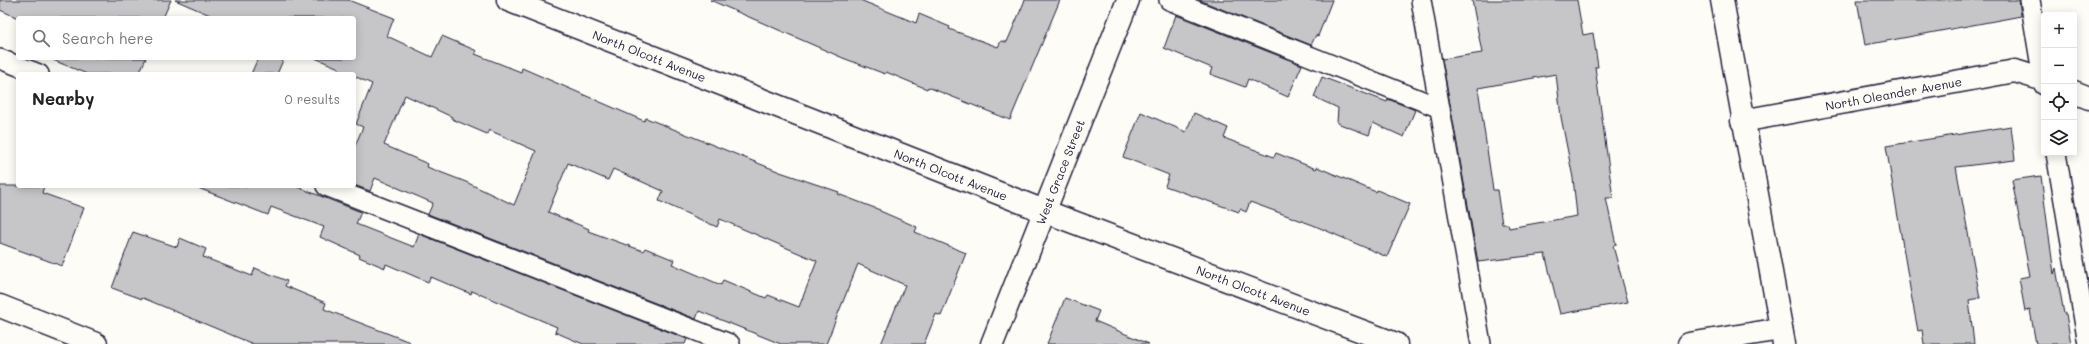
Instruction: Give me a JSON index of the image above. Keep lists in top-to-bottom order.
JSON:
{
  "streets": {
    "street": ["North Olcott Avenue", "North Oleander Avenue", "West Grace Street"]
  },
  "crossings": [
    ["North Olcott Avenue", "West Grace Street"]
  ],
  "page": {
    "map_buttons": ["+", "−"],
    "search": "Search here",
    "heading": ["Nearby", "0 results"]
  }
}
